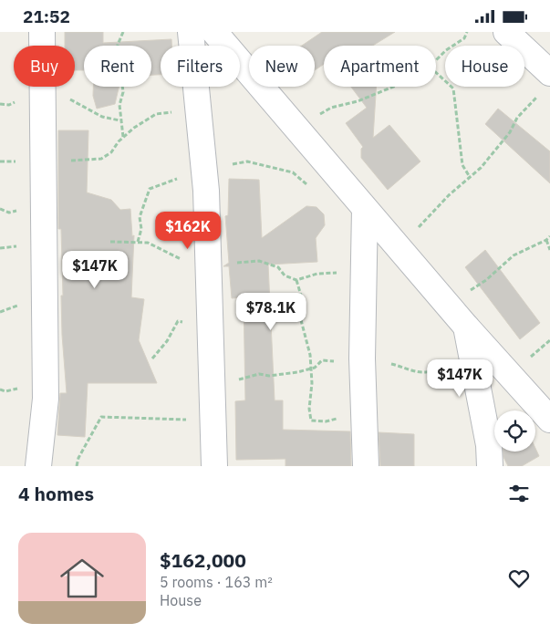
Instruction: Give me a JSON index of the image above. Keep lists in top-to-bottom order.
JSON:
{
  "page": {
    "status": "21:52",
    "chip": [
      "Buy",
      "Rent",
      "Filters",
      "New",
      "Apartment",
      "House"
    ],
    "price": [
      "$162K",
      "$147K",
      "$78.1K",
      "$147K"
    ],
    "heading": "4 homes",
    "list": [
      {
        "name": "$162,000",
        "note": "5 rooms · 163 m² · House"
      }
    ]
  }
}
